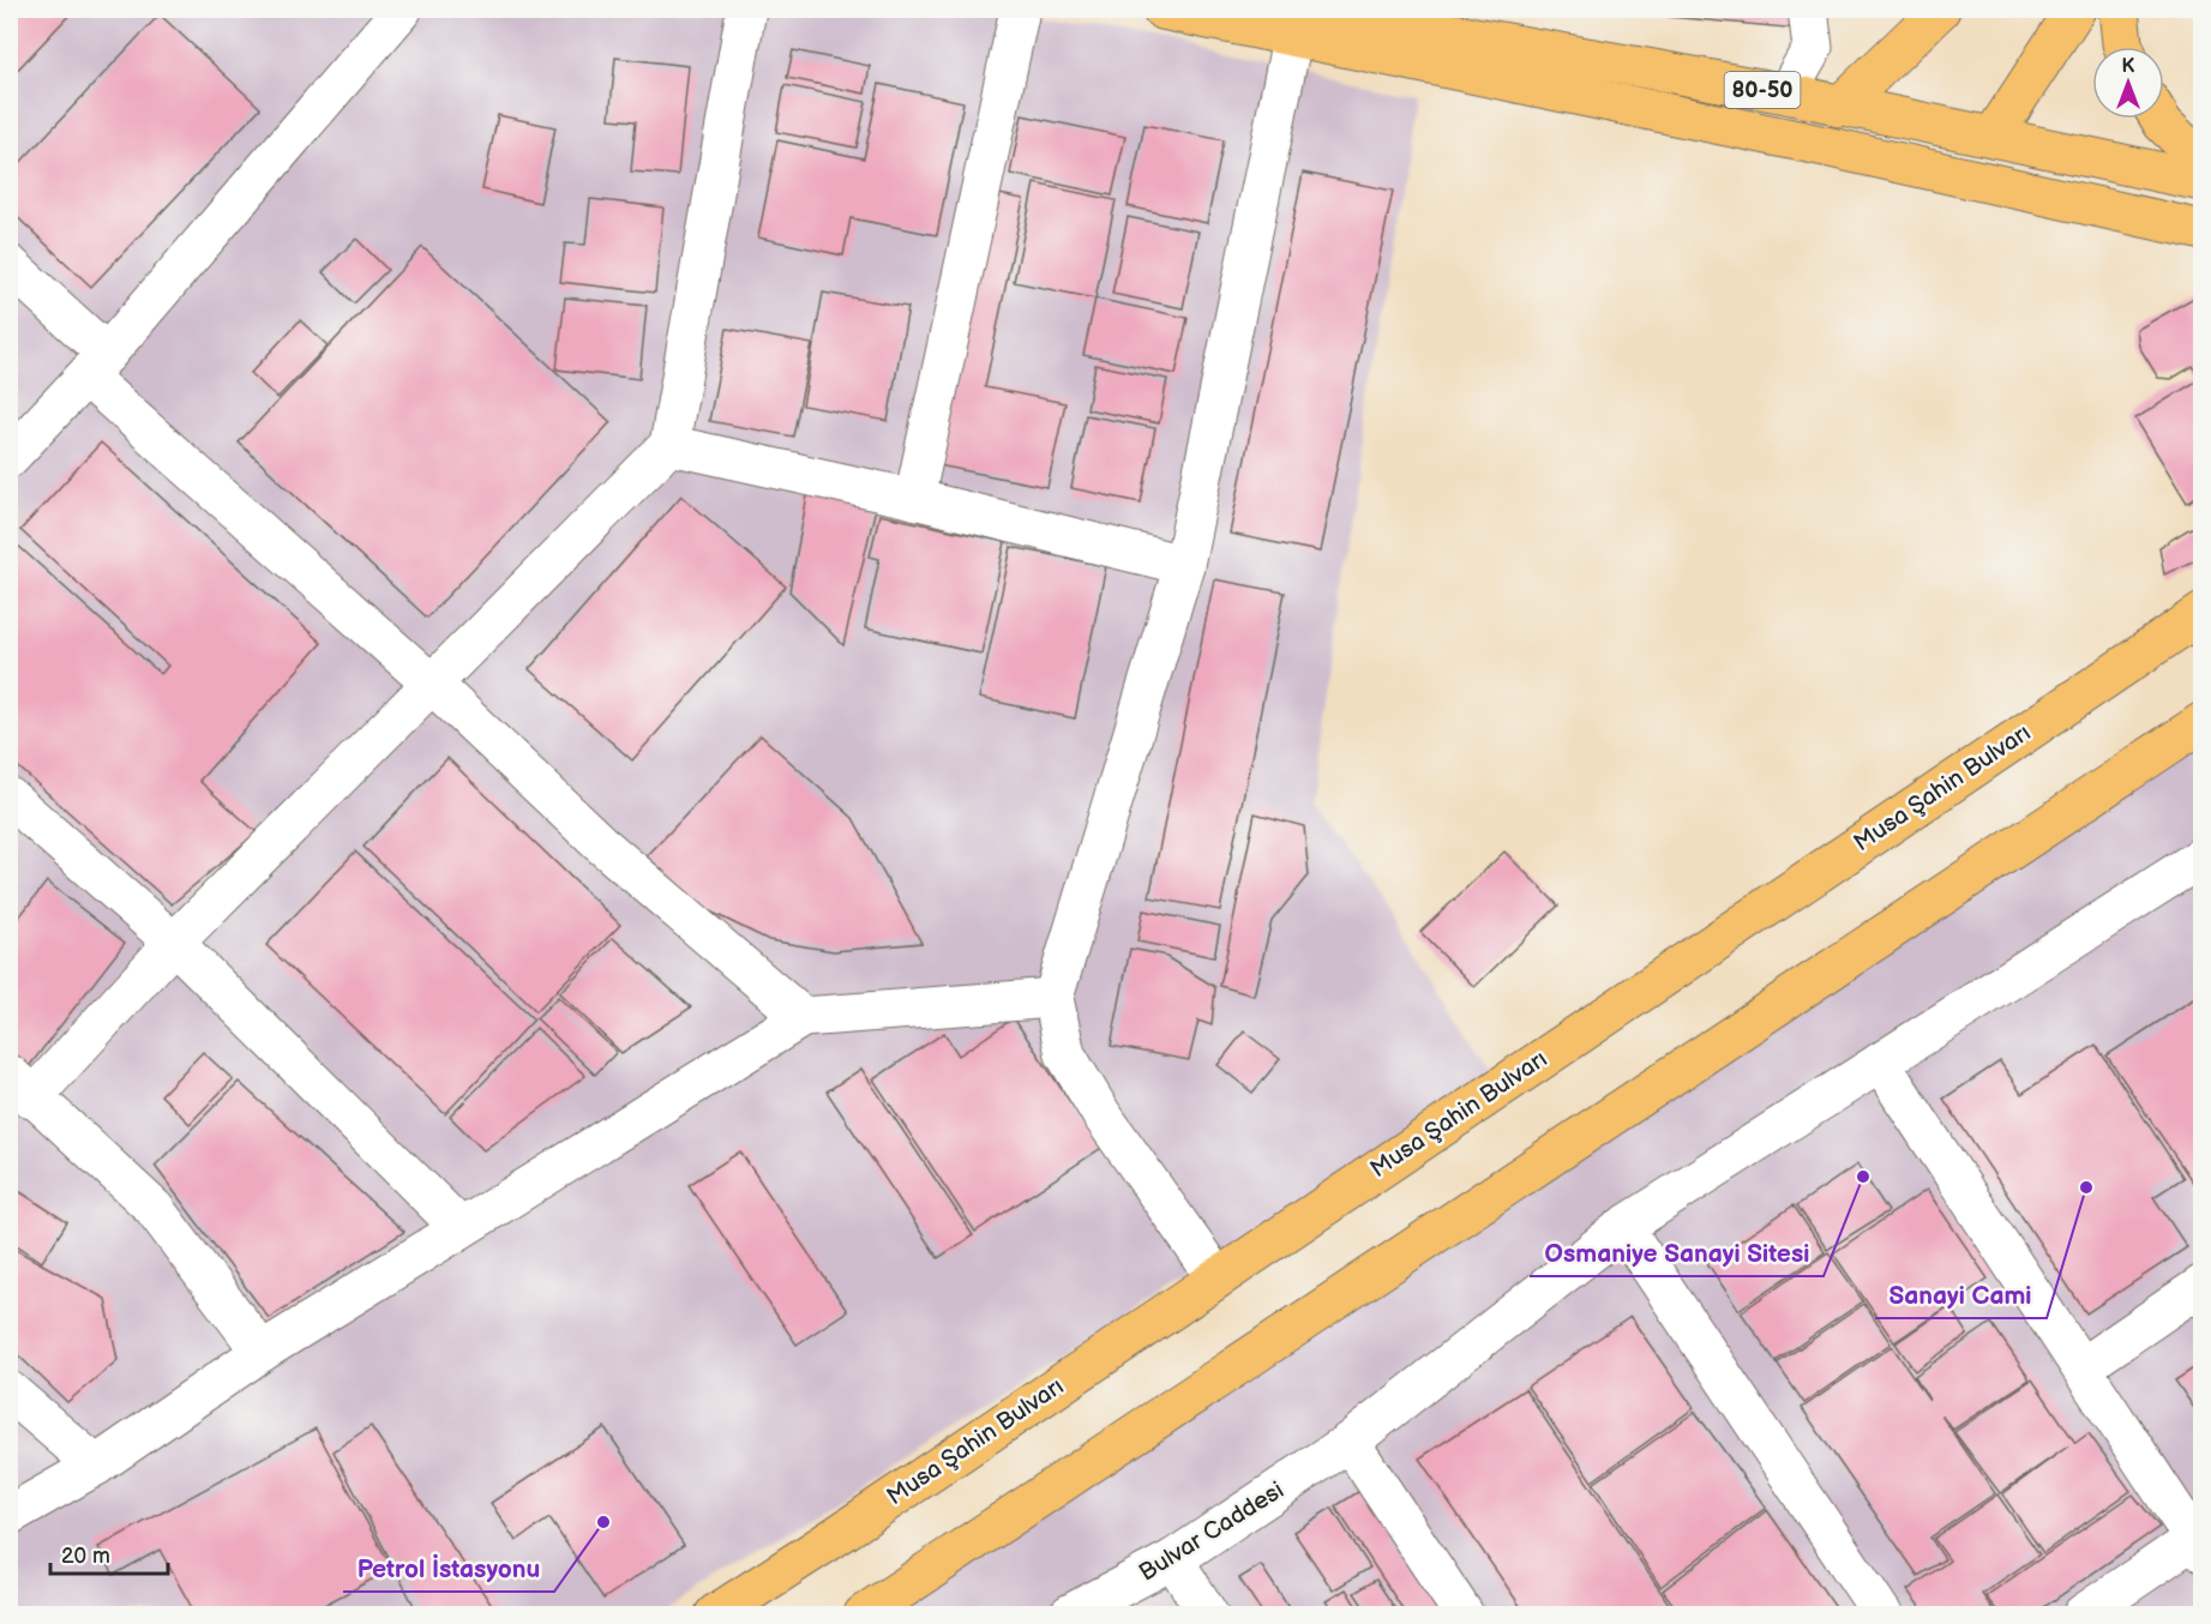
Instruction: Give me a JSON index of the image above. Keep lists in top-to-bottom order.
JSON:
{
  "streets": {
    "main road": ["80-50", "Musa Şahin Bulvarı"],
    "street": ["Bulvar Caddesi"]
  },
  "places": ["Osmaniye Sanayi Sitesi", "Sanayi Cami", "Petrol İstasyonu"],
  "scale_bar": "20 m",
  "north": "top"
}
